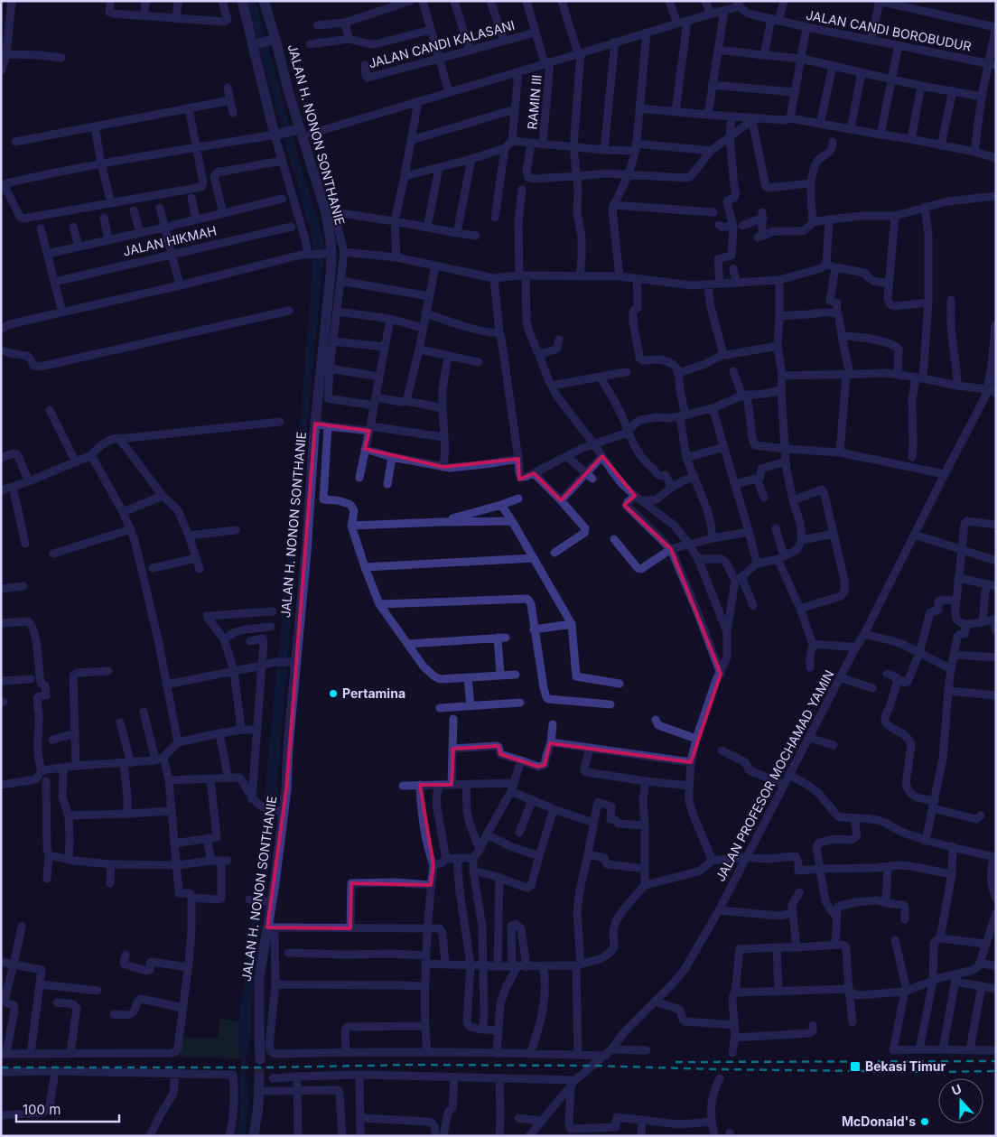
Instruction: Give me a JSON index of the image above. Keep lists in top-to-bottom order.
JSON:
{
  "streets": {
    "street": [
      "JALAN CANDI BOROBUDUR",
      "JALAN CANDI KALASANI",
      "RAMIN III",
      "JALAN H. NONON SONTHANIE",
      "JALAN HIKMAH",
      "JALAN PROFESOR MOCHAMAD YAMIN"
    ]
  },
  "places": {
    "other": ["Pertamina", "McDonald's"],
    "transit": ["Bekasi Timur"]
  },
  "scale_bar": "100 m",
  "north": "top"
}
